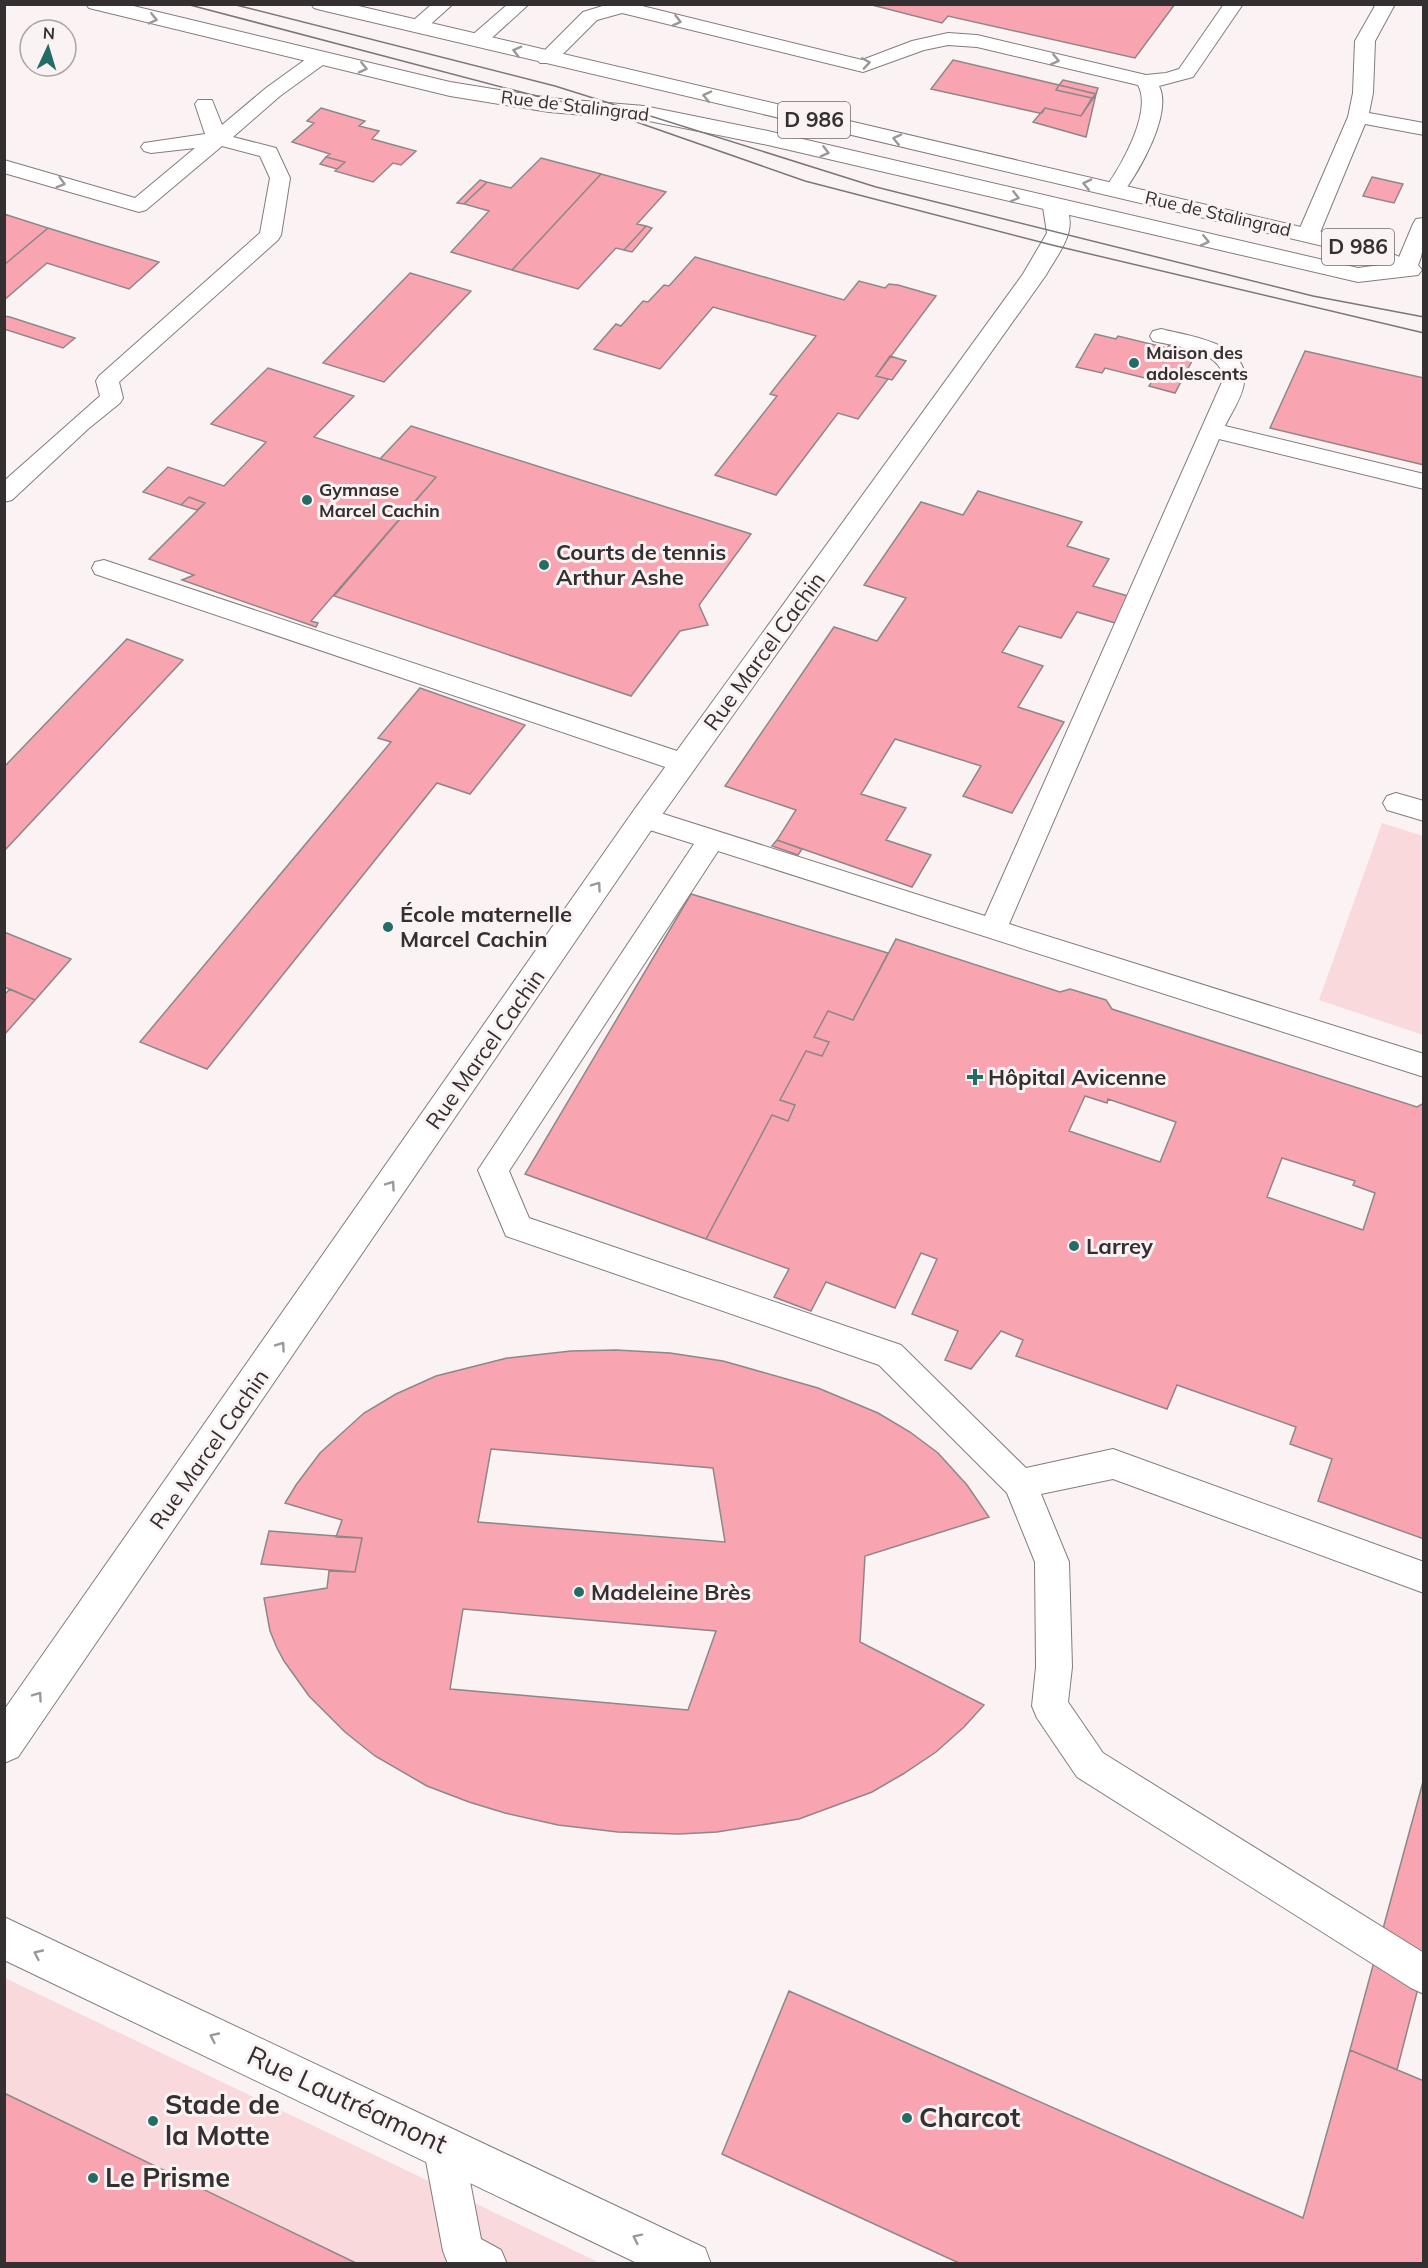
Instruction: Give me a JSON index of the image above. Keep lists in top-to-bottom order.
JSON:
{
  "streets": {
    "main road": [
      "Rue de Stalingrad",
      "D 986",
      "Rue Marcel Cachin",
      "Rue Lautréamont"
    ]
  },
  "crossings": [
    ["Rue de Stalingrad", "Rue Marcel Cachin"]
  ],
  "one_way": ["Rue Marcel Cachin", "Rue Lautréamont"],
  "places": {
    "other": [
      "Maison des adolescents",
      "Gymnase Marcel Cachin",
      "Courts de tennis Arthur Ashe",
      "École maternelle Marcel Cachin",
      "Larrey",
      "Madeleine Brès",
      "Charcot",
      "Stade de la Motte",
      "Le Prisme"
    ],
    "health": ["Hôpital Avicenne"]
  },
  "north": "top"
}
